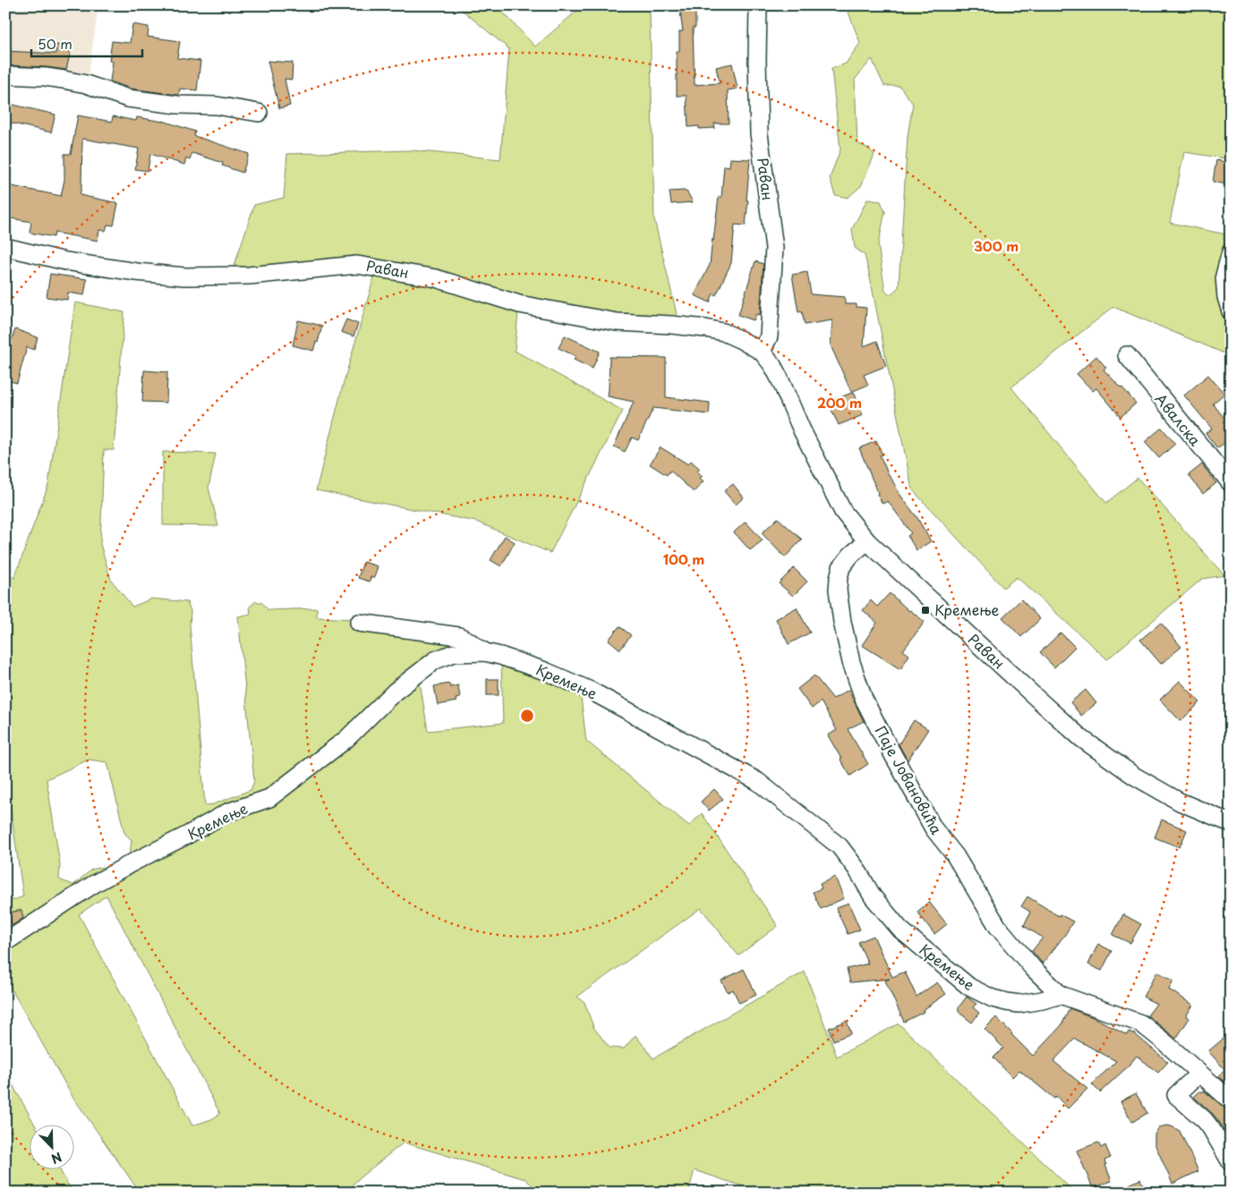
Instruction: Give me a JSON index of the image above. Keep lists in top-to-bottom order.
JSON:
{
  "streets": {
    "street": [
      "Раван",
      "Авалска",
      "Кремење",
      "Паје Јовановића"
    ]
  },
  "crossings": [
    ["Раван", "Паје Јовановића"],
    ["Кремење", "Паје Јовановића"]
  ],
  "places": {
    "transit": ["Кремење"]
  },
  "scale_bar": "50 m",
  "north": "bottom right",
  "rings": ["300 m", "200 m", "100 m"]
}
